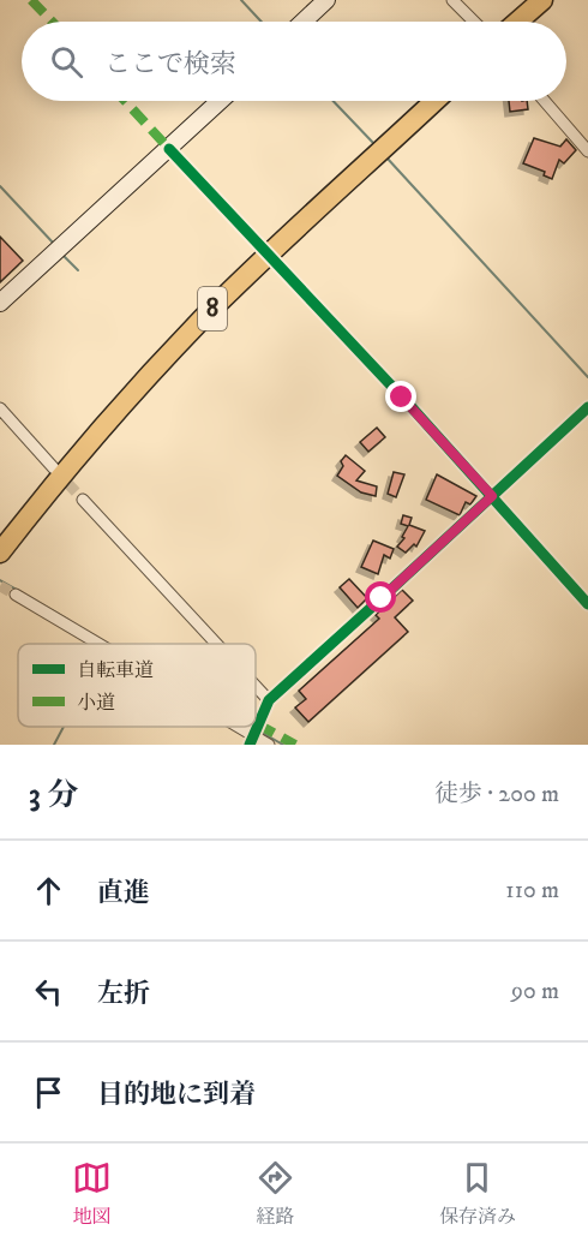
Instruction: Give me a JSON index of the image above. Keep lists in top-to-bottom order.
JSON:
{
  "streets": {
    "highway": ["8"]
  },
  "legend": ["自転車道", "小道"],
  "page": {
    "search": "ここで検索",
    "heading": ["3 分", "徒歩 · 200 m"],
    "list": [
      ["直進", "110 m"],
      ["左折", "90 m"],
      "目的地に到着"
    ],
    "nav": ["地図", "経路", "保存済み"]
  }
}
